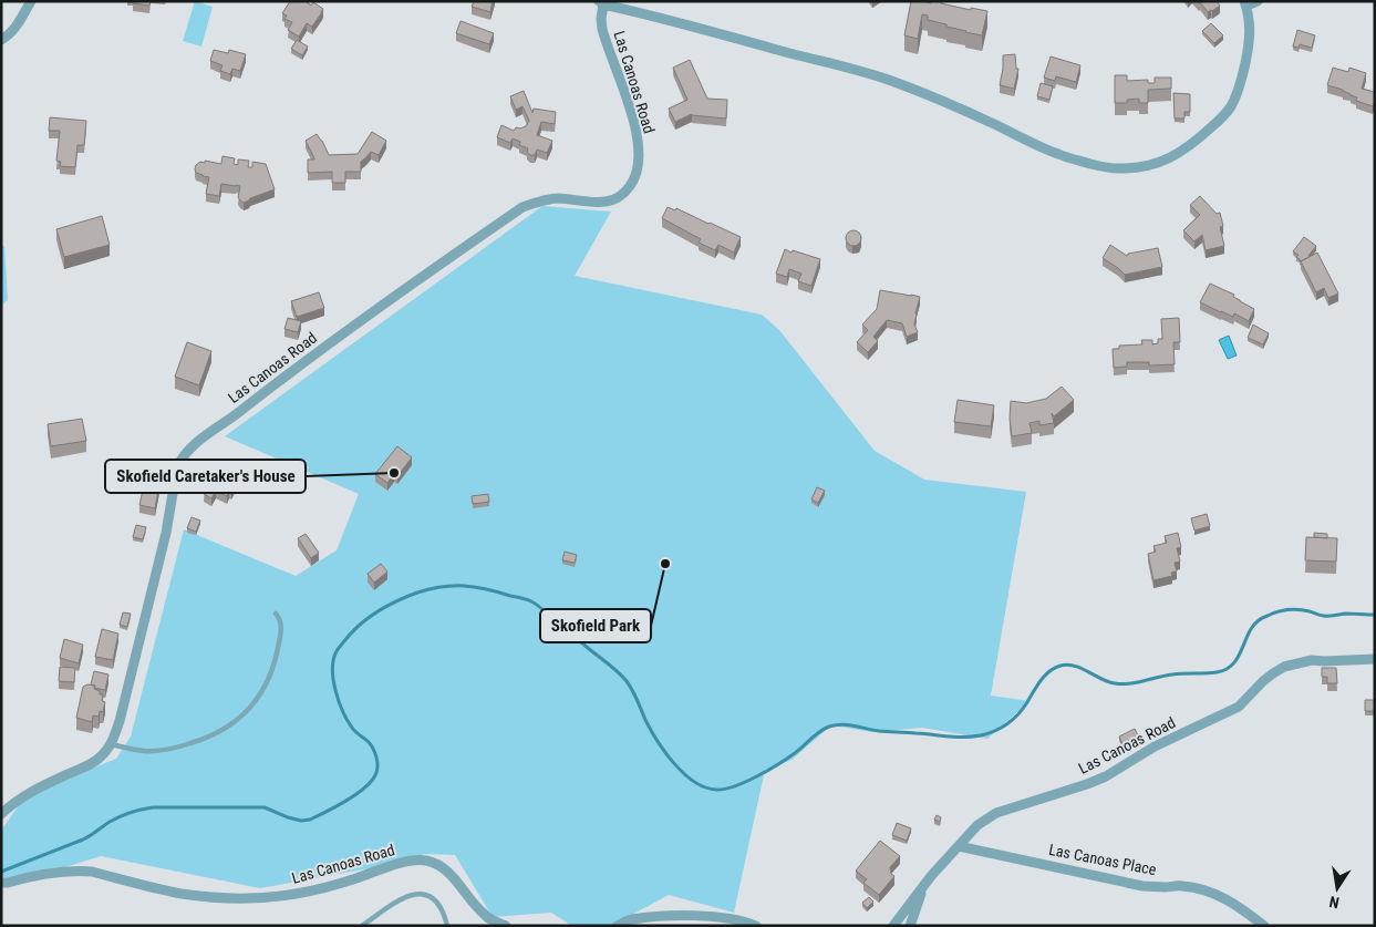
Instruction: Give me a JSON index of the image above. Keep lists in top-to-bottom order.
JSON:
{
  "streets": {
    "street": ["Las Canoas Road", "Las Canoas Place"]
  },
  "crossings": [
    ["Las Canoas Road", "Las Canoas Place"]
  ],
  "places": ["Skofield Caretaker's House", "Skofield Park"],
  "north": "bottom"
}
